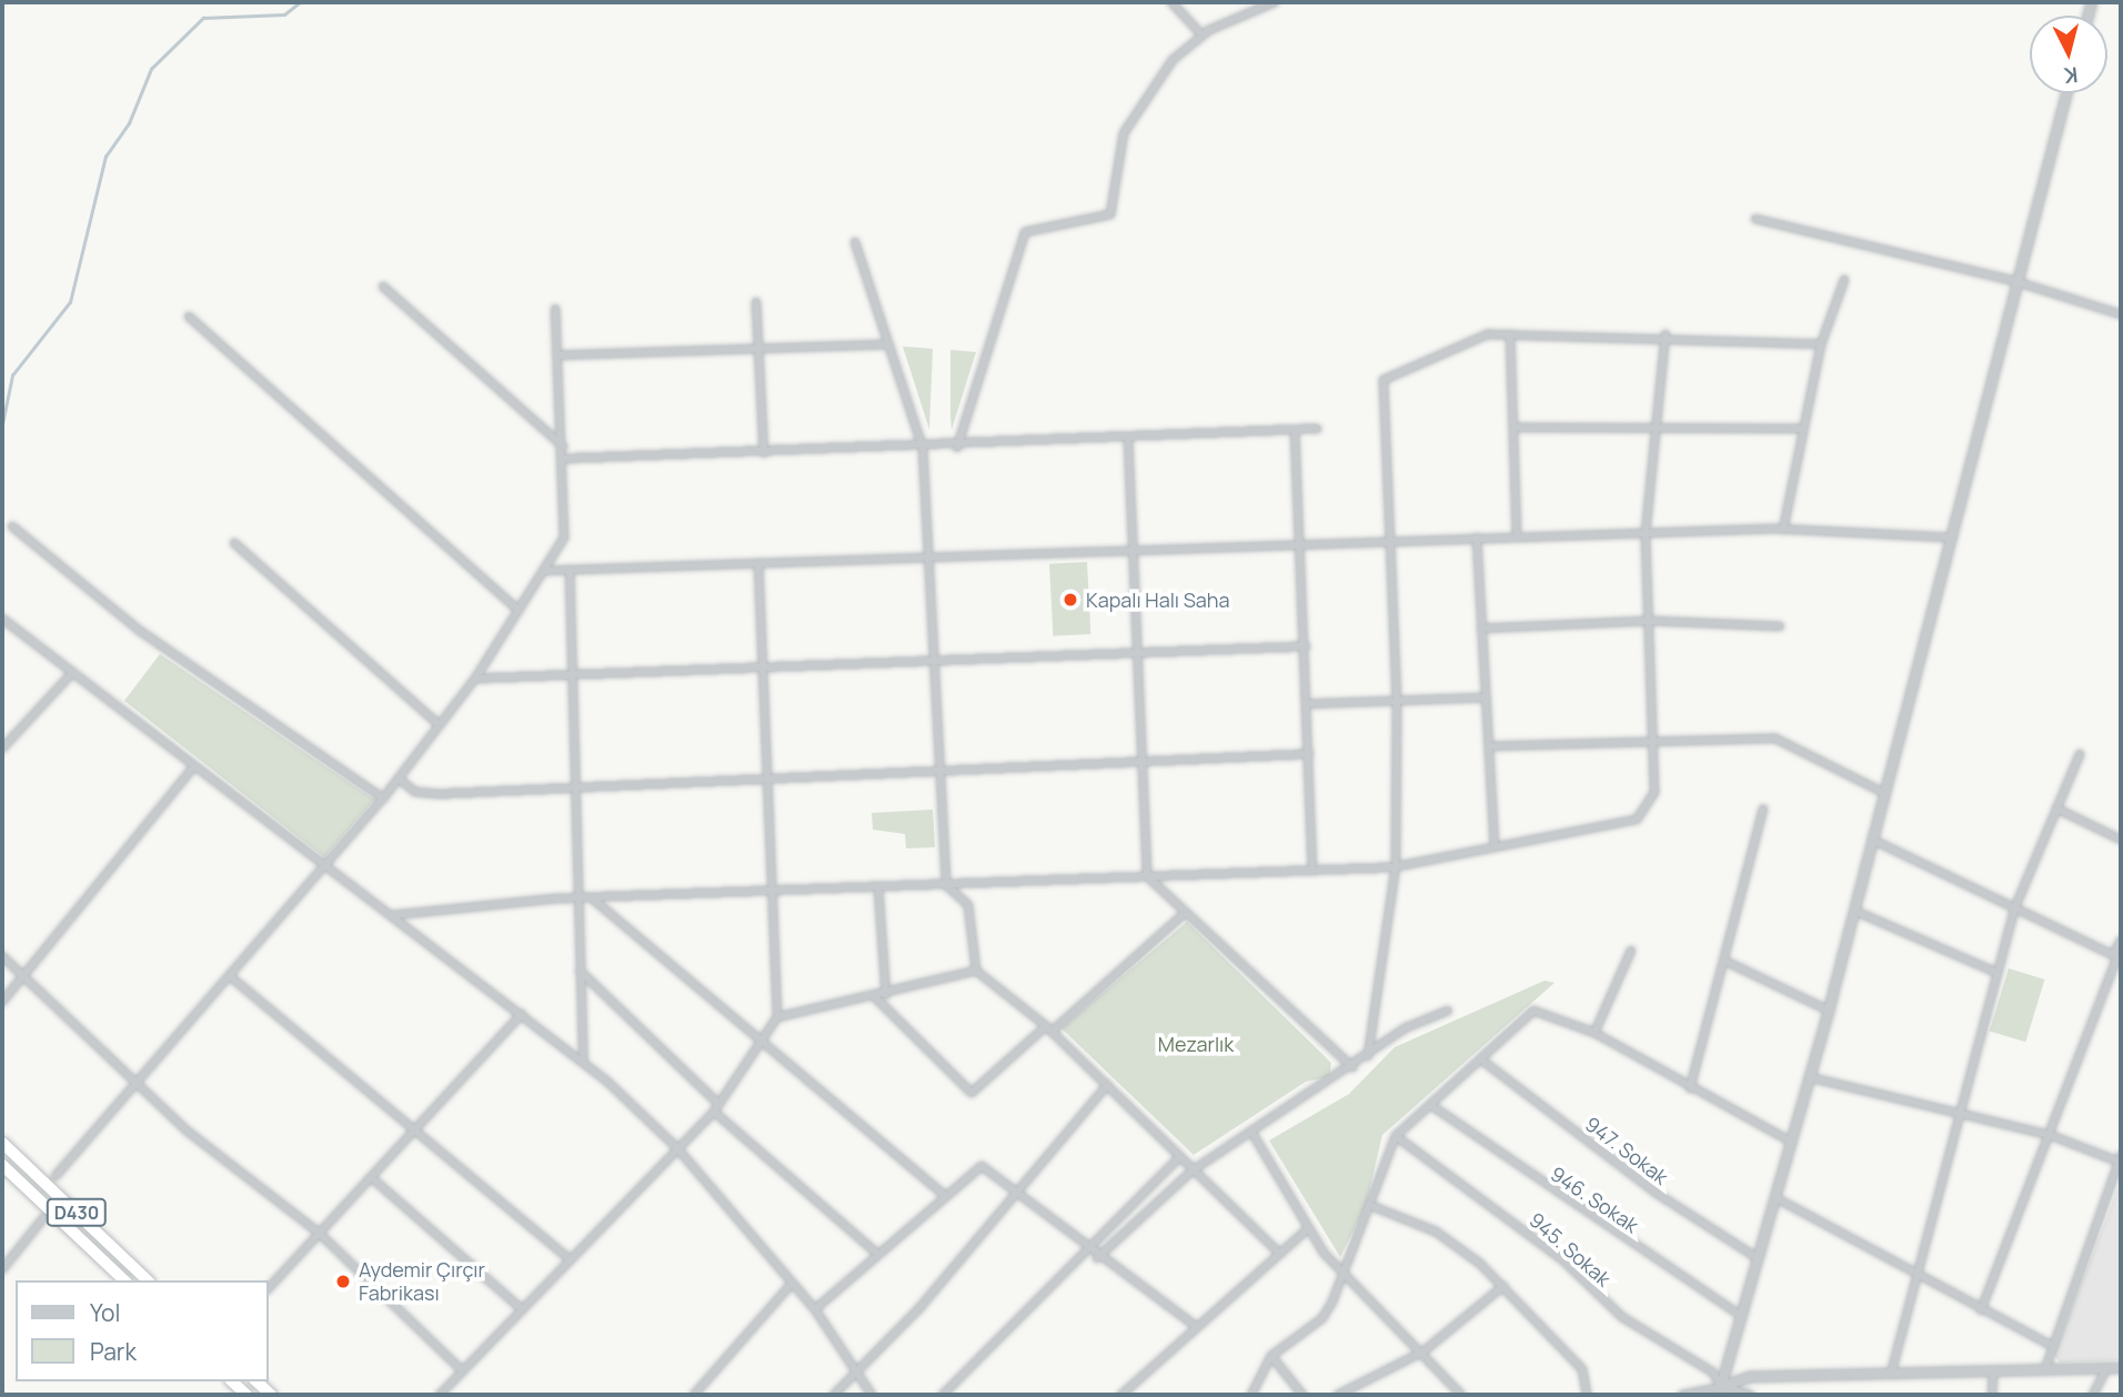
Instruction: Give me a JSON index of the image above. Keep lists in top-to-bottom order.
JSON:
{
  "streets": {
    "highway": ["D430"],
    "street": ["947. Sokak", "946. Sokak", "945. Sokak"]
  },
  "parks": ["Mezarlık"],
  "places": ["Kapalı Halı Saha", "Aydemir Çırçır Fabrikası"],
  "legend": ["Yol", "Park"],
  "north": "bottom"
}
